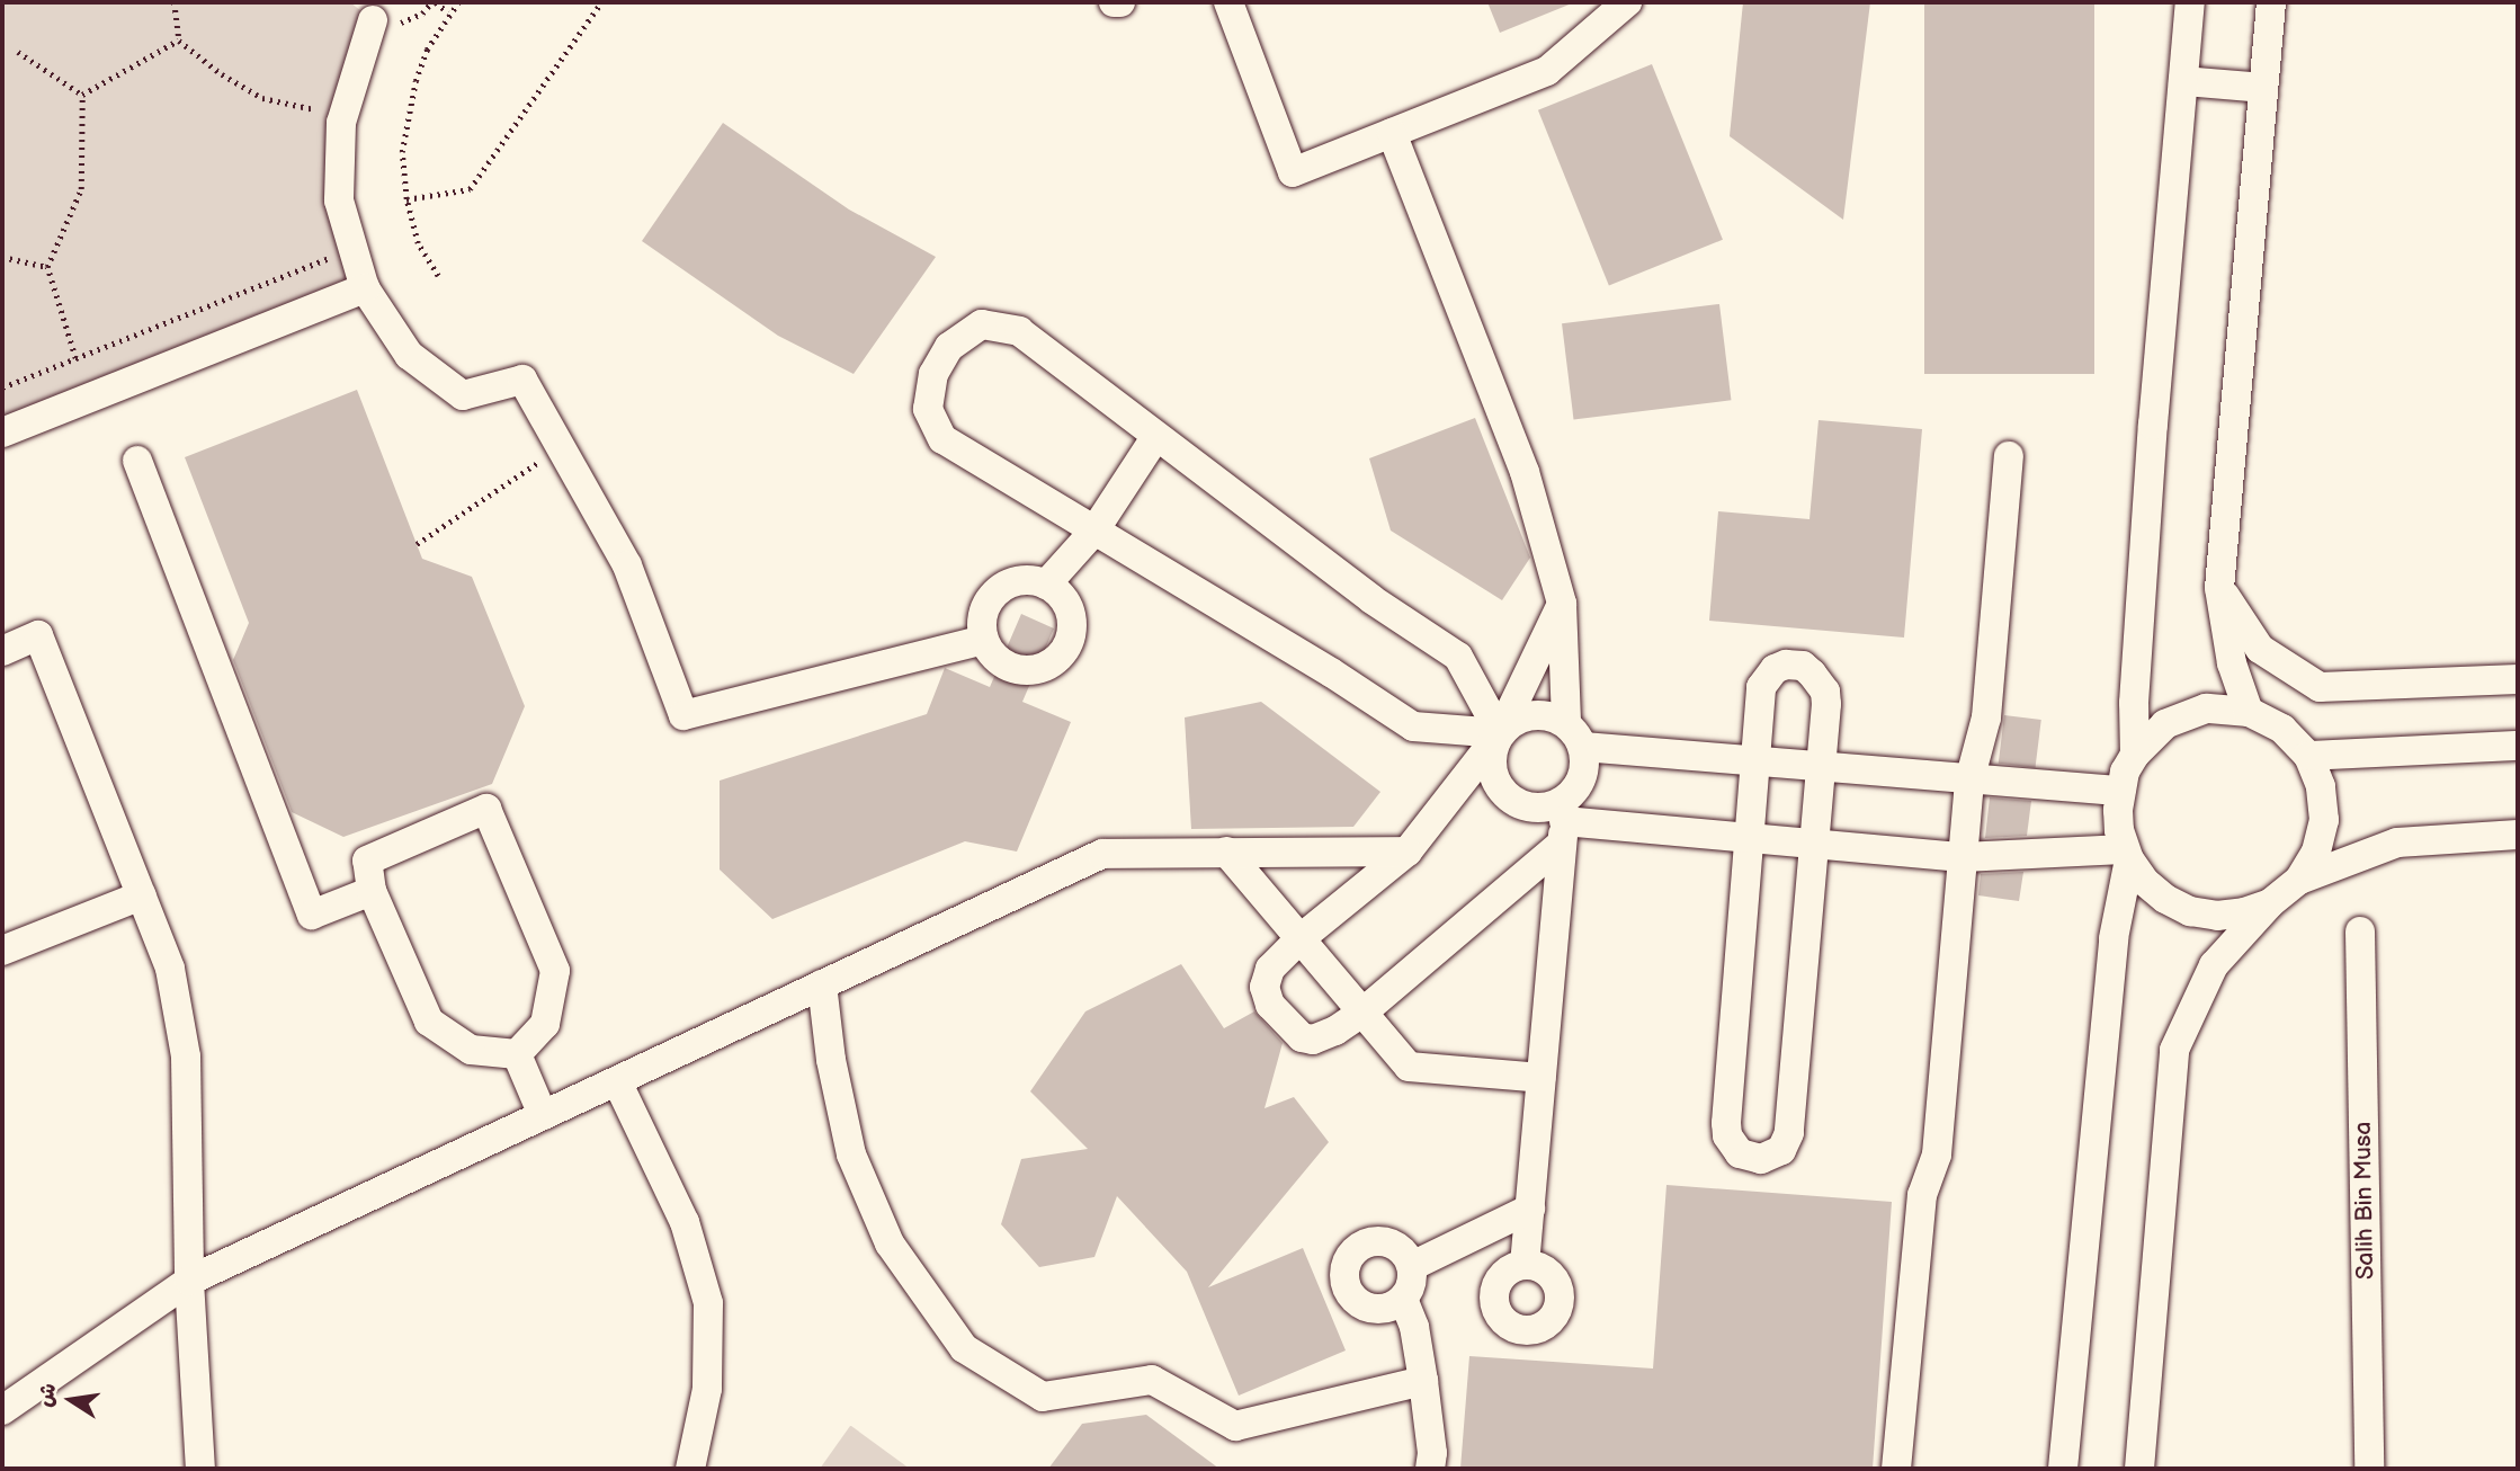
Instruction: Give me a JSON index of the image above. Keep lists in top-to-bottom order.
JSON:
{
  "streets": {
    "street": ["Salih Bin Musa"]
  },
  "north": "left"
}
